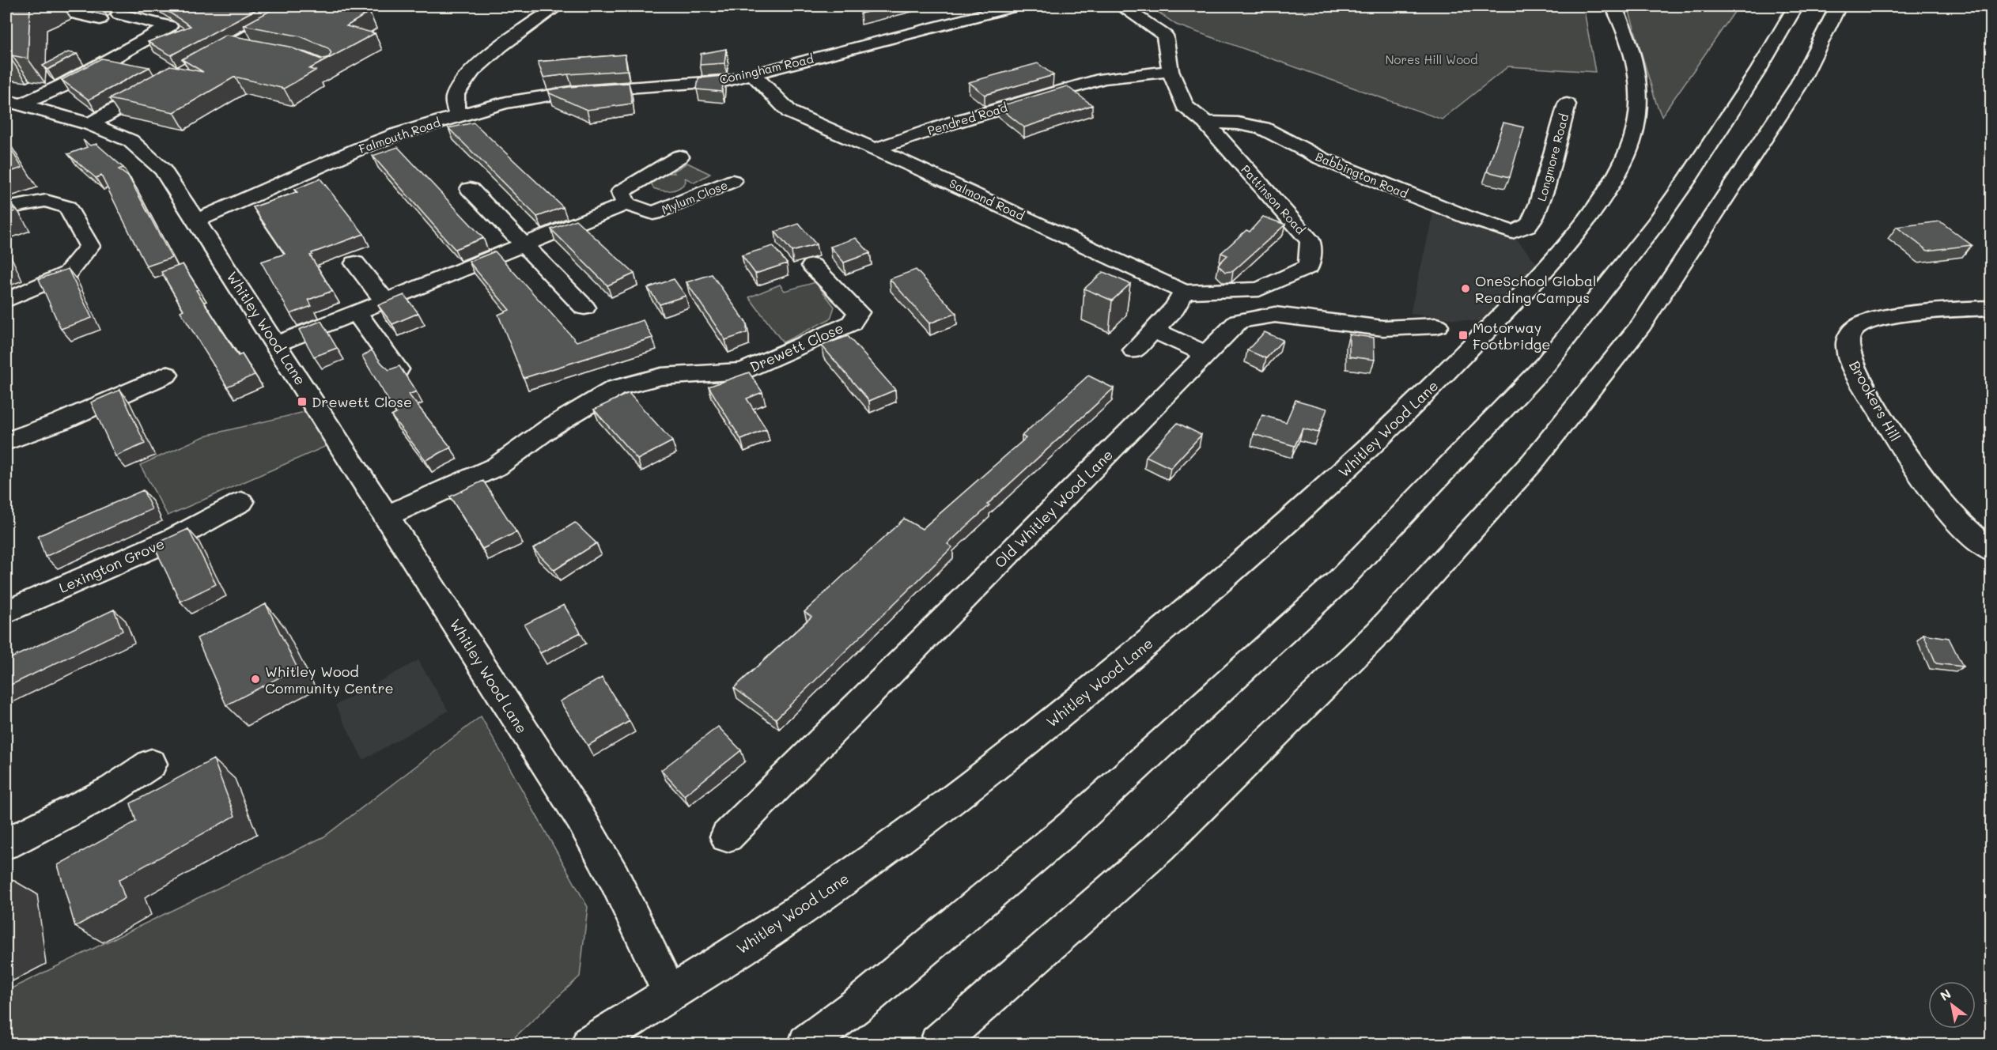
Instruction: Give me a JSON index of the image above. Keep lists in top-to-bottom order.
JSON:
{
  "streets": {
    "main road": [
      "Coningham Road",
      "Pendred Road",
      "Falmouth Road",
      "Longmore Road",
      "Babbington Road",
      "Mylum Close",
      "Salmond Road",
      "Pattinson Road",
      "Whitley Wood Lane",
      "Drewett Close",
      "Brookers Hill",
      "Old Whitley Wood Lane",
      "Lexington Grove"
    ]
  },
  "crossings": [
    ["Coningham Road", "Falmouth Road"],
    ["Coningham Road", "Salmond Road"],
    ["Pendred Road", "Salmond Road"],
    ["Pendred Road", "Pattinson Road"],
    ["Falmouth Road", "Whitley Wood Lane"],
    ["Longmore Road", "Babbington Road"],
    ["Babbington Road", "Pattinson Road"],
    ["Salmond Road", "Pattinson Road"],
    ["Whitley Wood Lane", "Drewett Close"]
  ],
  "parks": ["Nores Hill Wood"],
  "places": {
    "other": ["OneSchool Global Reading Campus", "Whitley Wood Community Centre"],
    "transit": ["Motorway Footbridge", "Drewett Close"]
  },
  "north": "top left"
}
